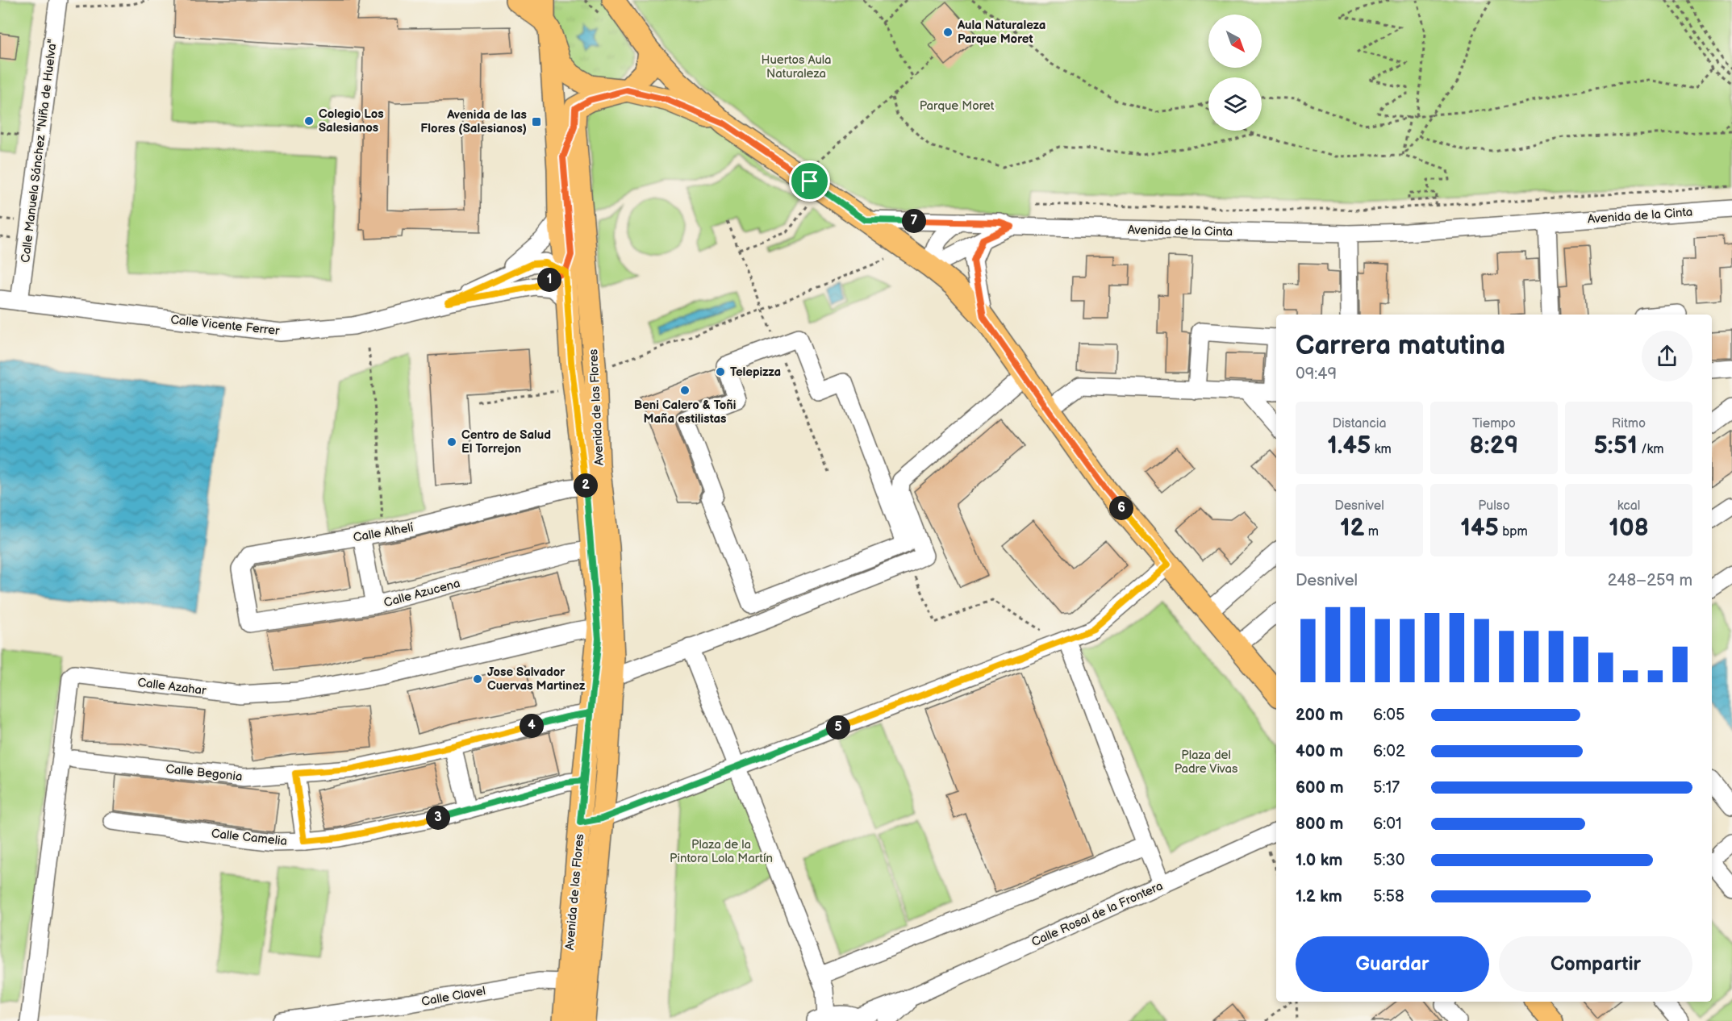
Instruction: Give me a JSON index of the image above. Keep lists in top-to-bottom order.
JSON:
{
  "streets": {
    "main road": ["Avenida de las Flores"],
    "street": [
      "Calle Manuela Sánchez \"Niña de Huelva\"",
      "Avenida de la Cinta",
      "Calle Vicente Ferrer",
      "Calle Alhelí",
      "Calle Azucena",
      "Calle Azahar",
      "Calle Begonia",
      "Calle Camelia",
      "Calle Rosal de la Frontera",
      "Calle Clavel"
    ]
  },
  "crossings": [
    ["Calle Manuela Sánchez \"Niña de Huelva\"", "Calle Vicente Ferrer"],
    ["Calle Vicente Ferrer", "Avenida de las Flores"],
    ["Avenida de las Flores", "Calle Alhelí"],
    ["Avenida de las Flores", "Calle Azucena"],
    ["Avenida de las Flores", "Calle Azahar"],
    ["Avenida de las Flores", "Calle Begonia"],
    ["Avenida de las Flores", "Calle Camelia"],
    ["Avenida de las Flores", "Calle Clavel"],
    ["Calle Alhelí", "Calle Azucena"]
  ],
  "parks": [
    "Huertos Aula Naturaleza",
    "Parque Moret",
    "Plaza del Padre Vivas",
    "Plaza de la Pintora Lola Martín"
  ],
  "places": {
    "other": [
      "Aula Naturaleza Parque Moret",
      "Colegio Los Salesianos",
      "Telepizza",
      "Beni Calero & Toñi Maña estilistas",
      "Centro de Salud El Torrejon",
      "Jose Salvador Cuervas Martinez"
    ],
    "transit": ["Avenida de las Flores (Salesianos)"]
  },
  "north": "bottom right",
  "page": {
    "pins": [
      "7",
      "1",
      "2",
      "6",
      "4",
      "5",
      "3"
    ],
    "heading": ["Carrera matutina", "09:49"],
    "stats": [
      ["Distancia", "1.45 km"],
      ["Tiempo", "8:29"],
      ["Ritmo", "5:51 /km"],
      ["Desnivel", "12 m"],
      ["Pulso", "145 bpm"],
      ["kcal", "108"]
    ],
    "chart": ["Desnivel", "248–259 m"],
    "list": [
      {
        "name": "200 m",
        "note": "6:05"
      },
      {
        "name": "400 m",
        "note": "6:02"
      },
      {
        "name": "600 m",
        "note": "5:17"
      },
      {
        "name": "800 m",
        "note": "6:01"
      },
      {
        "name": "1.0 km",
        "note": "5:30"
      },
      {
        "name": "1.2 km",
        "note": "5:58"
      }
    ],
    "buttons": ["Guardar", "Compartir"]
  }
}
